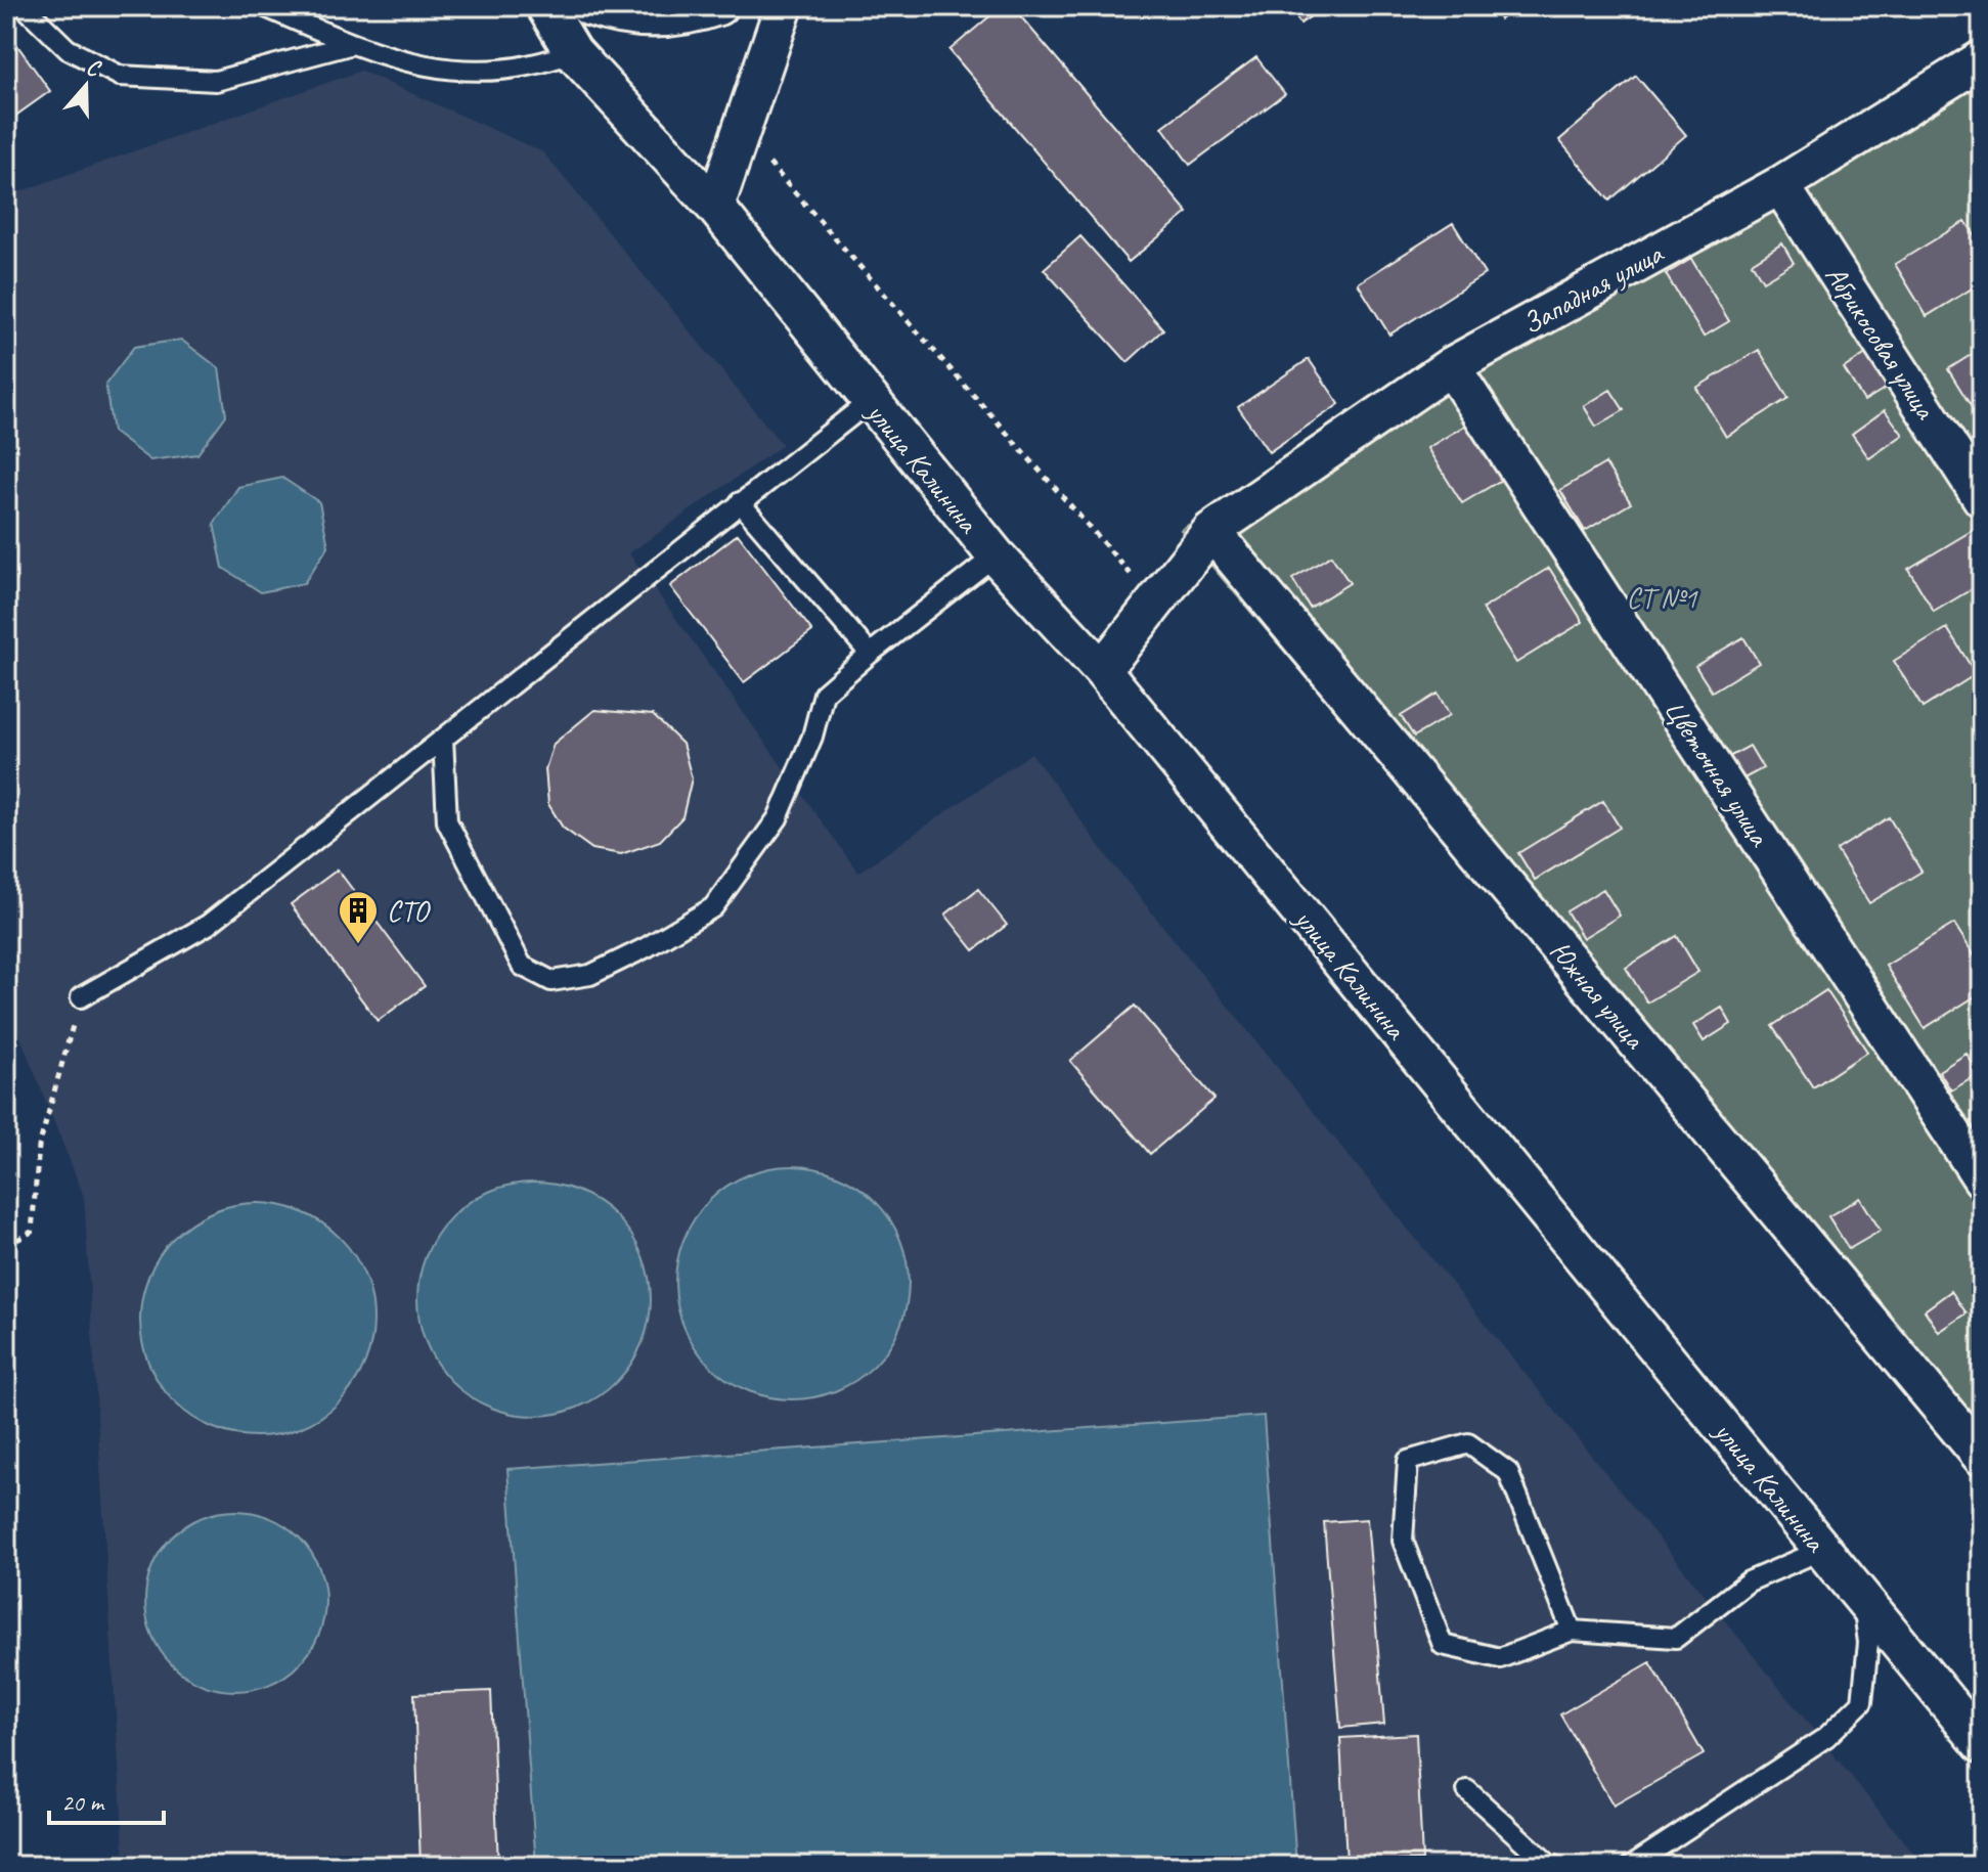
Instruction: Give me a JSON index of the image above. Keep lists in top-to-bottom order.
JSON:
{
  "streets": {
    "street": [
      "Западная улица",
      "Абрикосовая улица",
      "улица Калинина",
      "Цветочная улица",
      "Южная улица"
    ]
  },
  "crossings": [
    ["Западная улица", "Абрикосовая улица"],
    ["Западная улица", "улица Калинина"],
    ["Западная улица", "Цветочная улица"],
    ["Западная улица", "Южная улица"]
  ],
  "parks": ["СТ №1"],
  "places": {
    "building": ["СТО"]
  },
  "scale_bar": "20 m",
  "north": "top"
}
